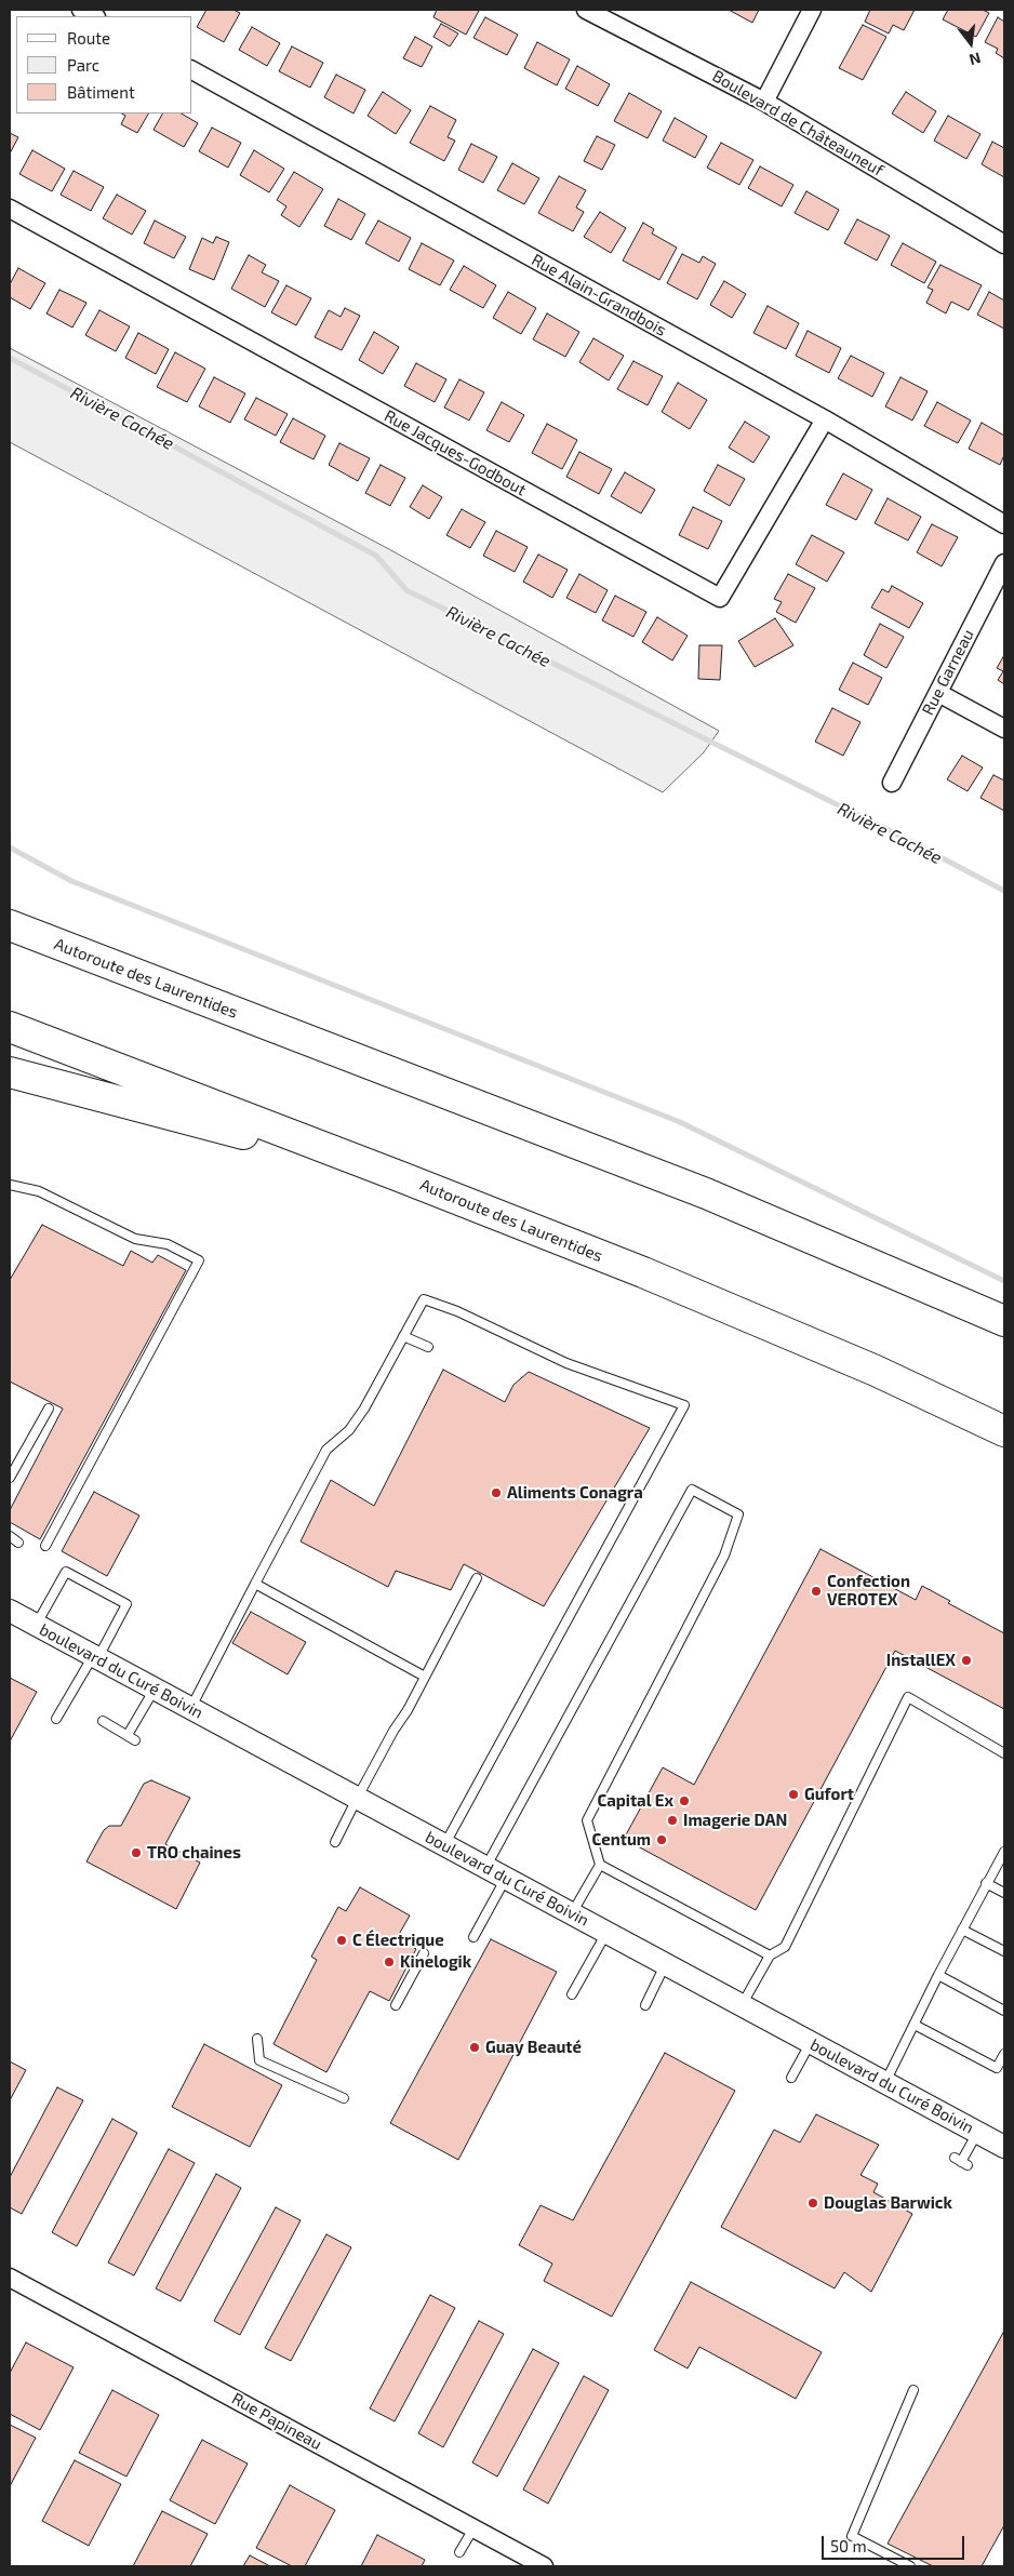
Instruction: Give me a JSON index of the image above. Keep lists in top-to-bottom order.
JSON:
{
  "streets": {
    "highway": ["Autoroute des Laurentides"],
    "street": [
      "Boulevard de Châteauneuf",
      "Rue Alain-Grandbois",
      "Rue Jacques-Godbout",
      "Rue Garneau",
      "boulevard du Curé Boivin",
      "Rue Papineau"
    ]
  },
  "crossings": [
    ["Rue Alain-Grandbois", "Rue Jacques-Godbout"]
  ],
  "water": ["Rivière Cachée"],
  "places": [
    "Aliments Conagra",
    "Confection VEROTEX",
    "InstallEX",
    "Gufort",
    "Capital Ex",
    "Imagerie DAN",
    "Centum",
    "TRO chaines",
    "C Électrique",
    "Kinelogik",
    "Guay Beauté",
    "Douglas Barwick"
  ],
  "legend": ["Route", "Parc", "Bâtiment"],
  "scale_bar": "50 m",
  "north": "bottom"
}
